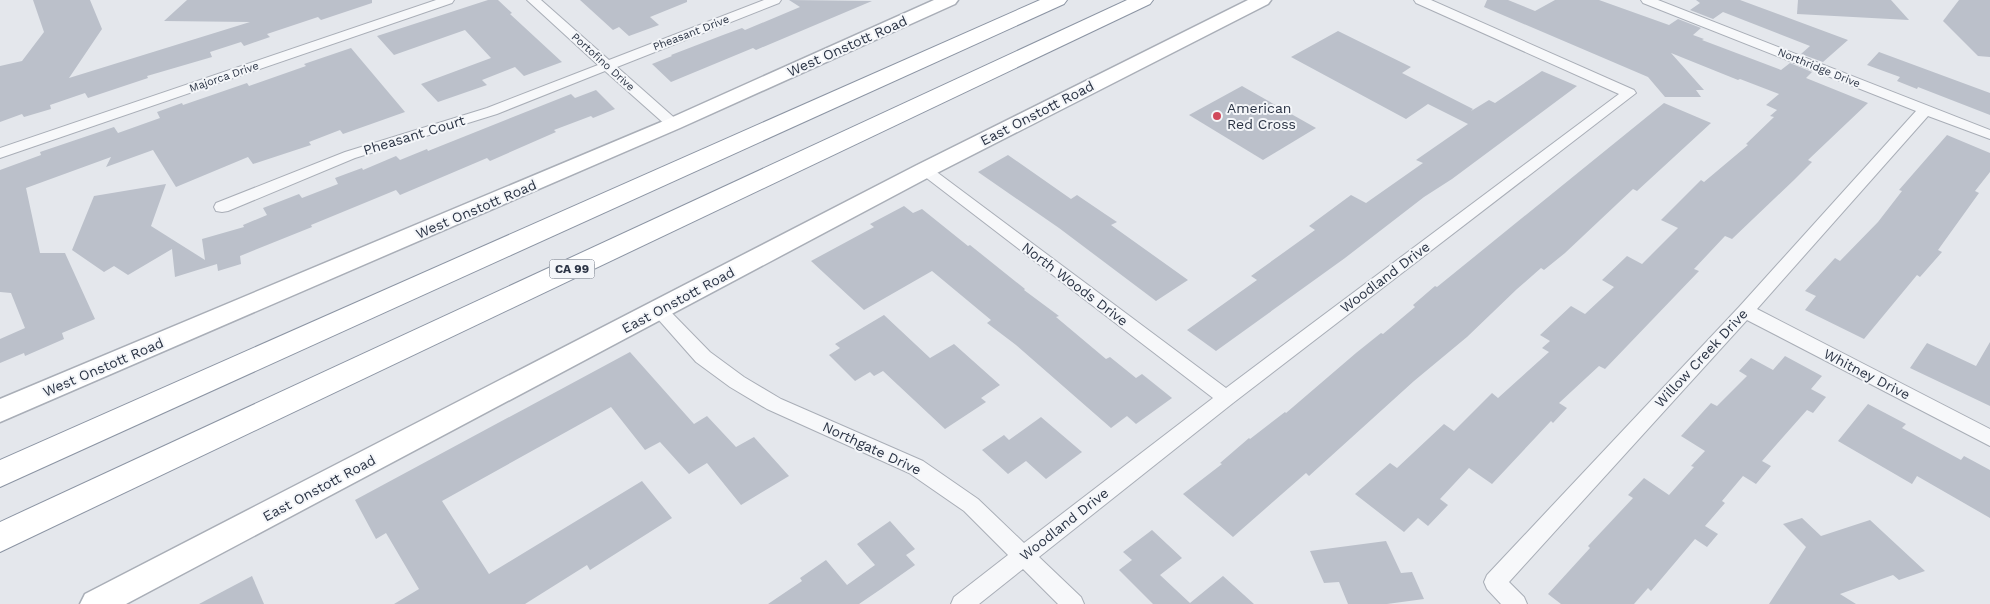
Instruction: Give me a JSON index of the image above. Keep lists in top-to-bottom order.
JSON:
{
  "streets": {
    "highway": ["CA 99"],
    "street": [
      "Pheasant Drive",
      "West Onstott Road",
      "Portofino Drive",
      "Northridge Drive",
      "Majorca Drive",
      "East Onstott Road",
      "Pheasant Court",
      "Woodland Drive",
      "North Woods Drive",
      "Willow Creek Drive",
      "Whitney Drive",
      "Northgate Drive"
    ]
  },
  "crossings": [
    ["Pheasant Drive", "Portofino Drive"],
    ["Pheasant Drive", "Pheasant Court"],
    ["West Onstott Road", "Portofino Drive"],
    ["Portofino Drive", "Pheasant Court"],
    ["Northridge Drive", "Willow Creek Drive"],
    ["East Onstott Road", "North Woods Drive"],
    ["East Onstott Road", "Northgate Drive"],
    ["Woodland Drive", "North Woods Drive"],
    ["Woodland Drive", "Northgate Drive"],
    ["Willow Creek Drive", "Whitney Drive"]
  ],
  "places": ["American Red Cross"]
}
